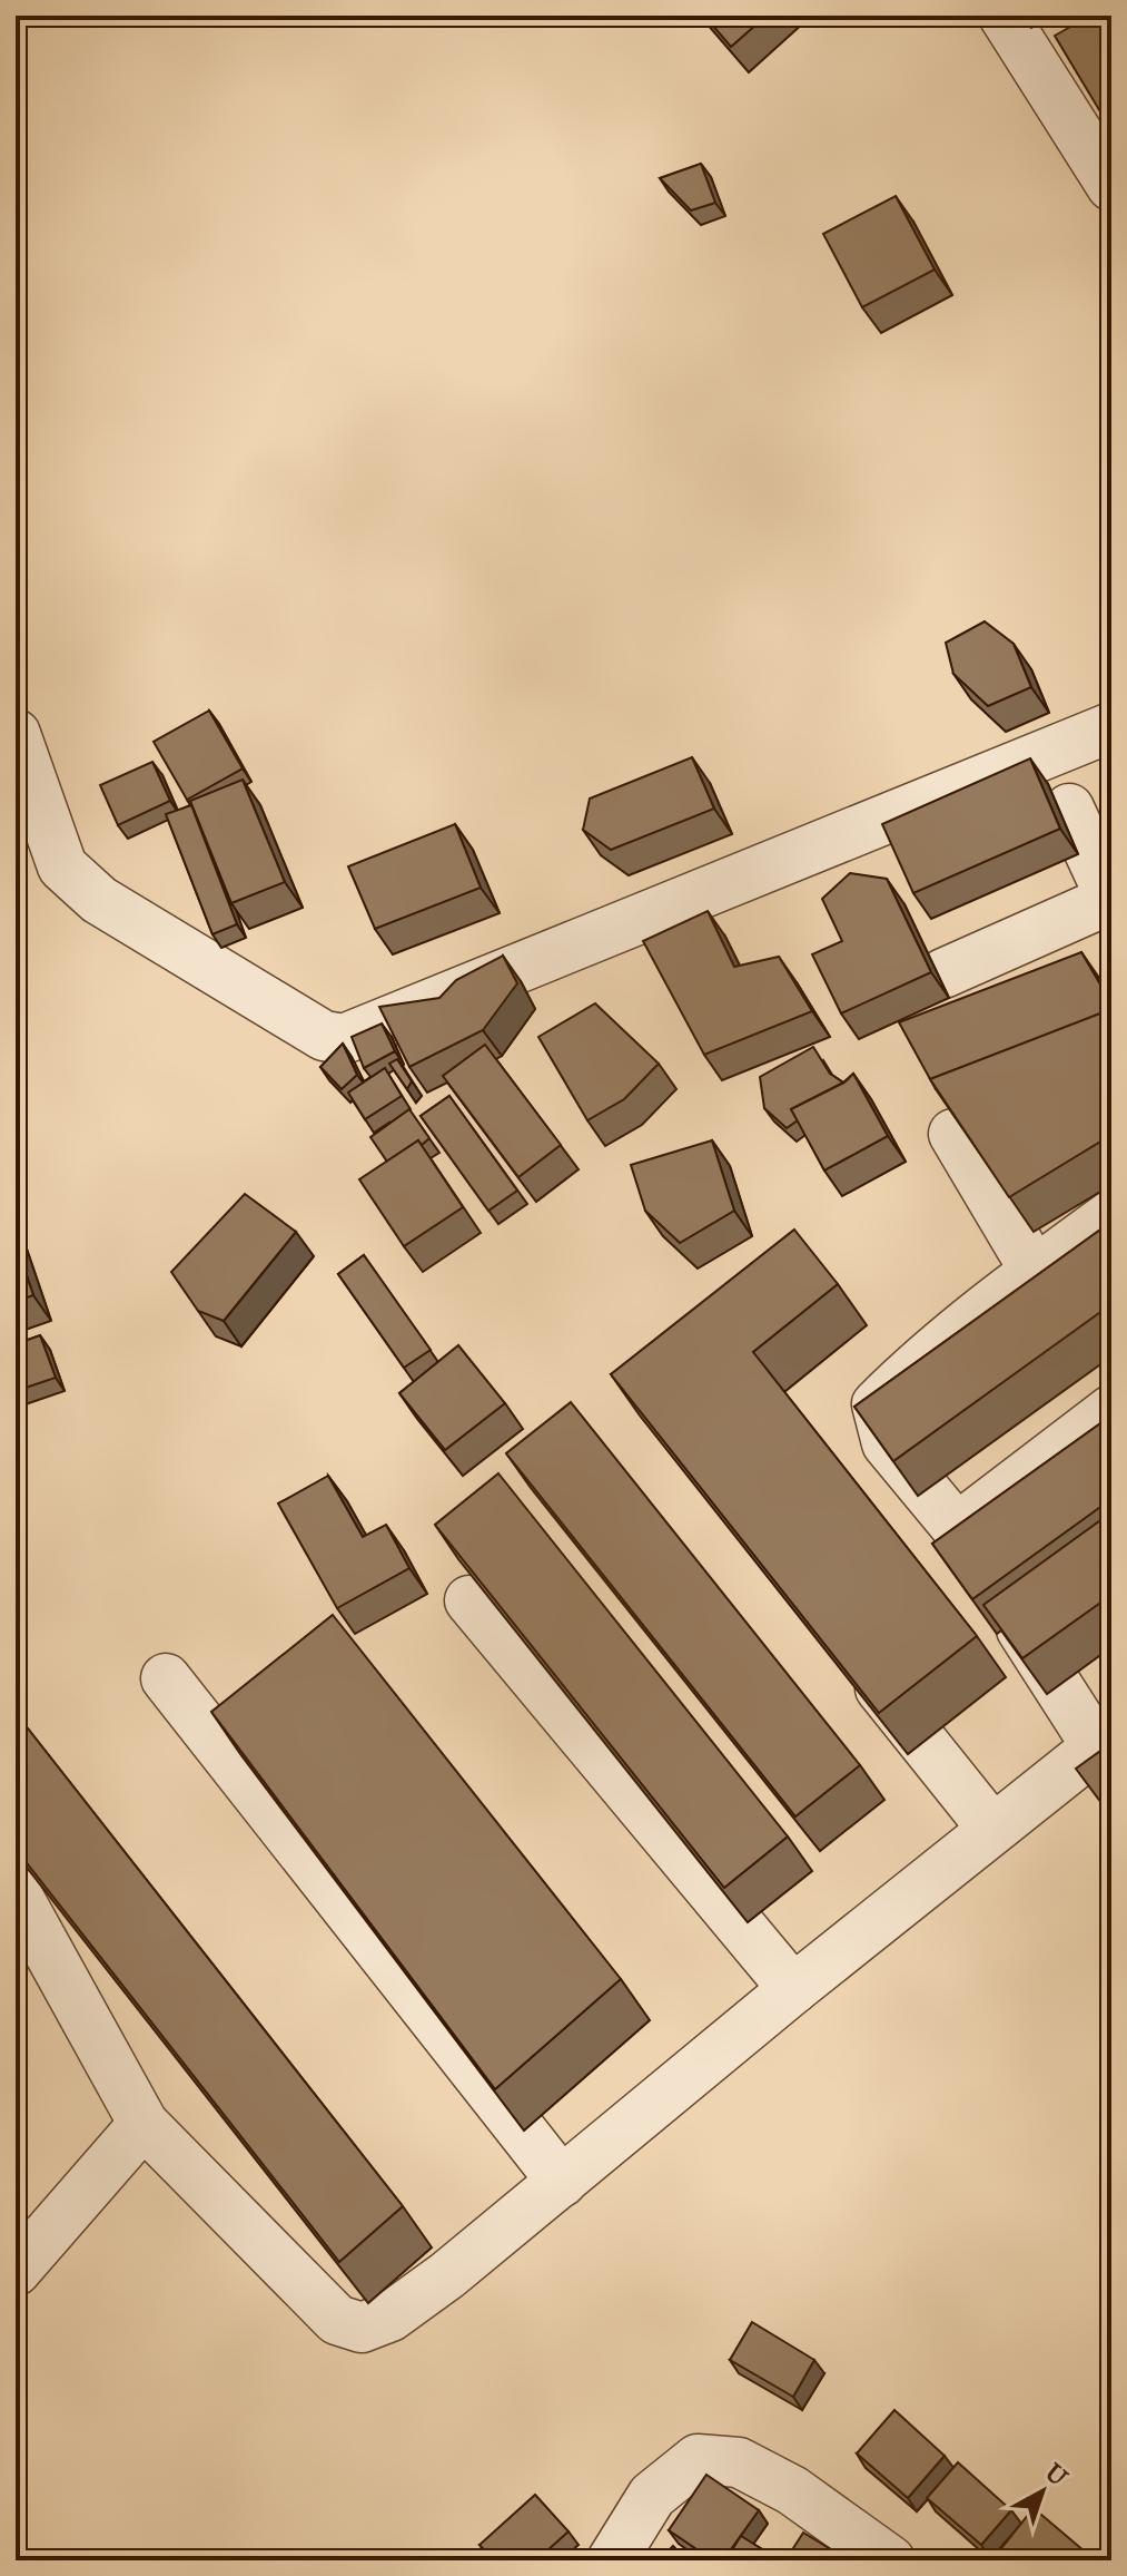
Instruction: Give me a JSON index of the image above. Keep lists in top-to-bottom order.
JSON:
{
  "north": "top right"
}
